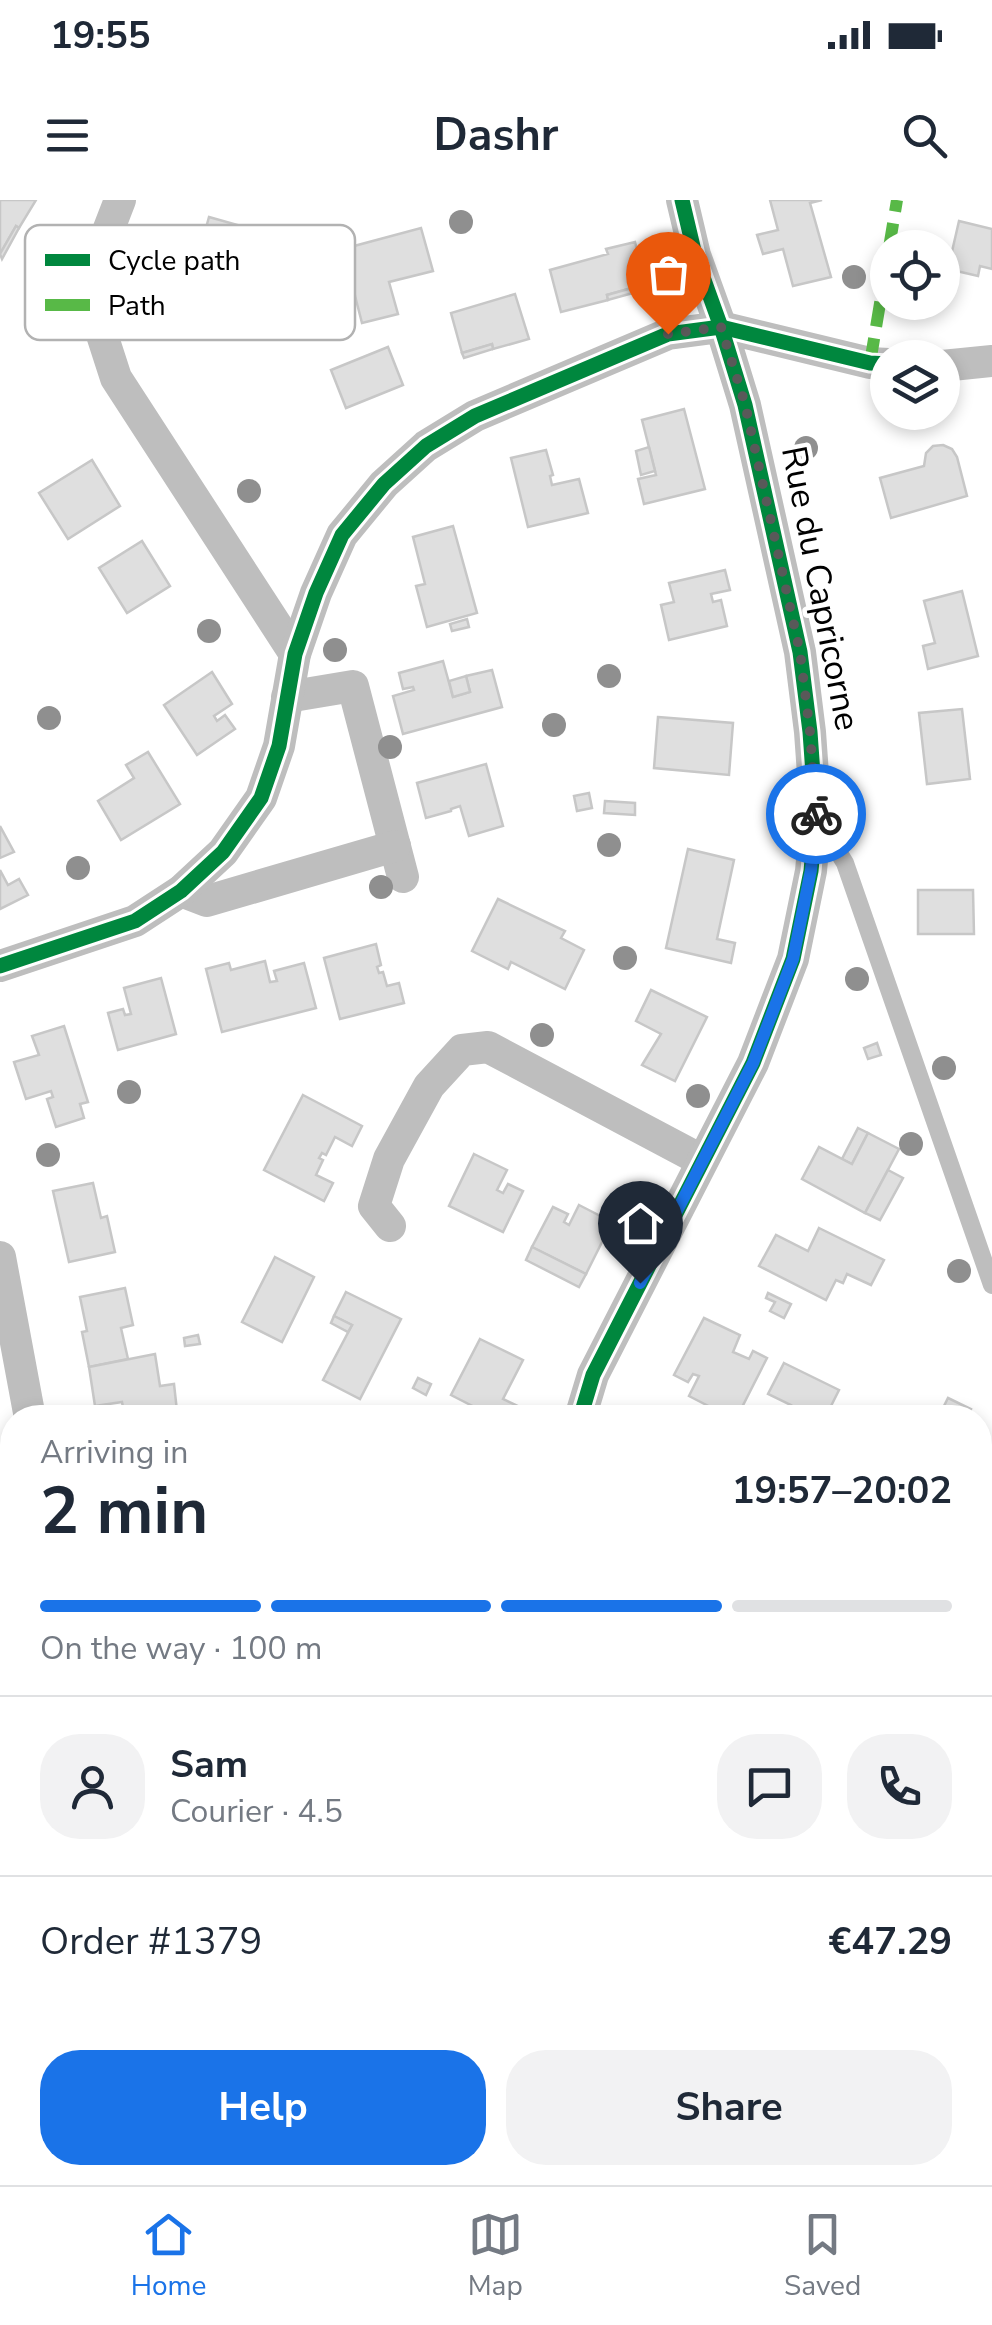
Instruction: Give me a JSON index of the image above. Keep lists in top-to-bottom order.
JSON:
{
  "streets": {
    "street": ["Rue du Capricorne"]
  },
  "legend": ["Cycle path", "Path"],
  "page": {
    "status": "19:55",
    "header": "Dashr",
    "heading": ["2 min", "Arriving in", "19:57–20:02"],
    "panel": [
      "Sam",
      "Courier · 4.5",
      "Order #1379",
      "€47.29"
    ],
    "bar": "On the way · 100 m",
    "buttons": ["Help", "Share"],
    "tabs": ["Home", "Map", "Saved"]
  }
}
